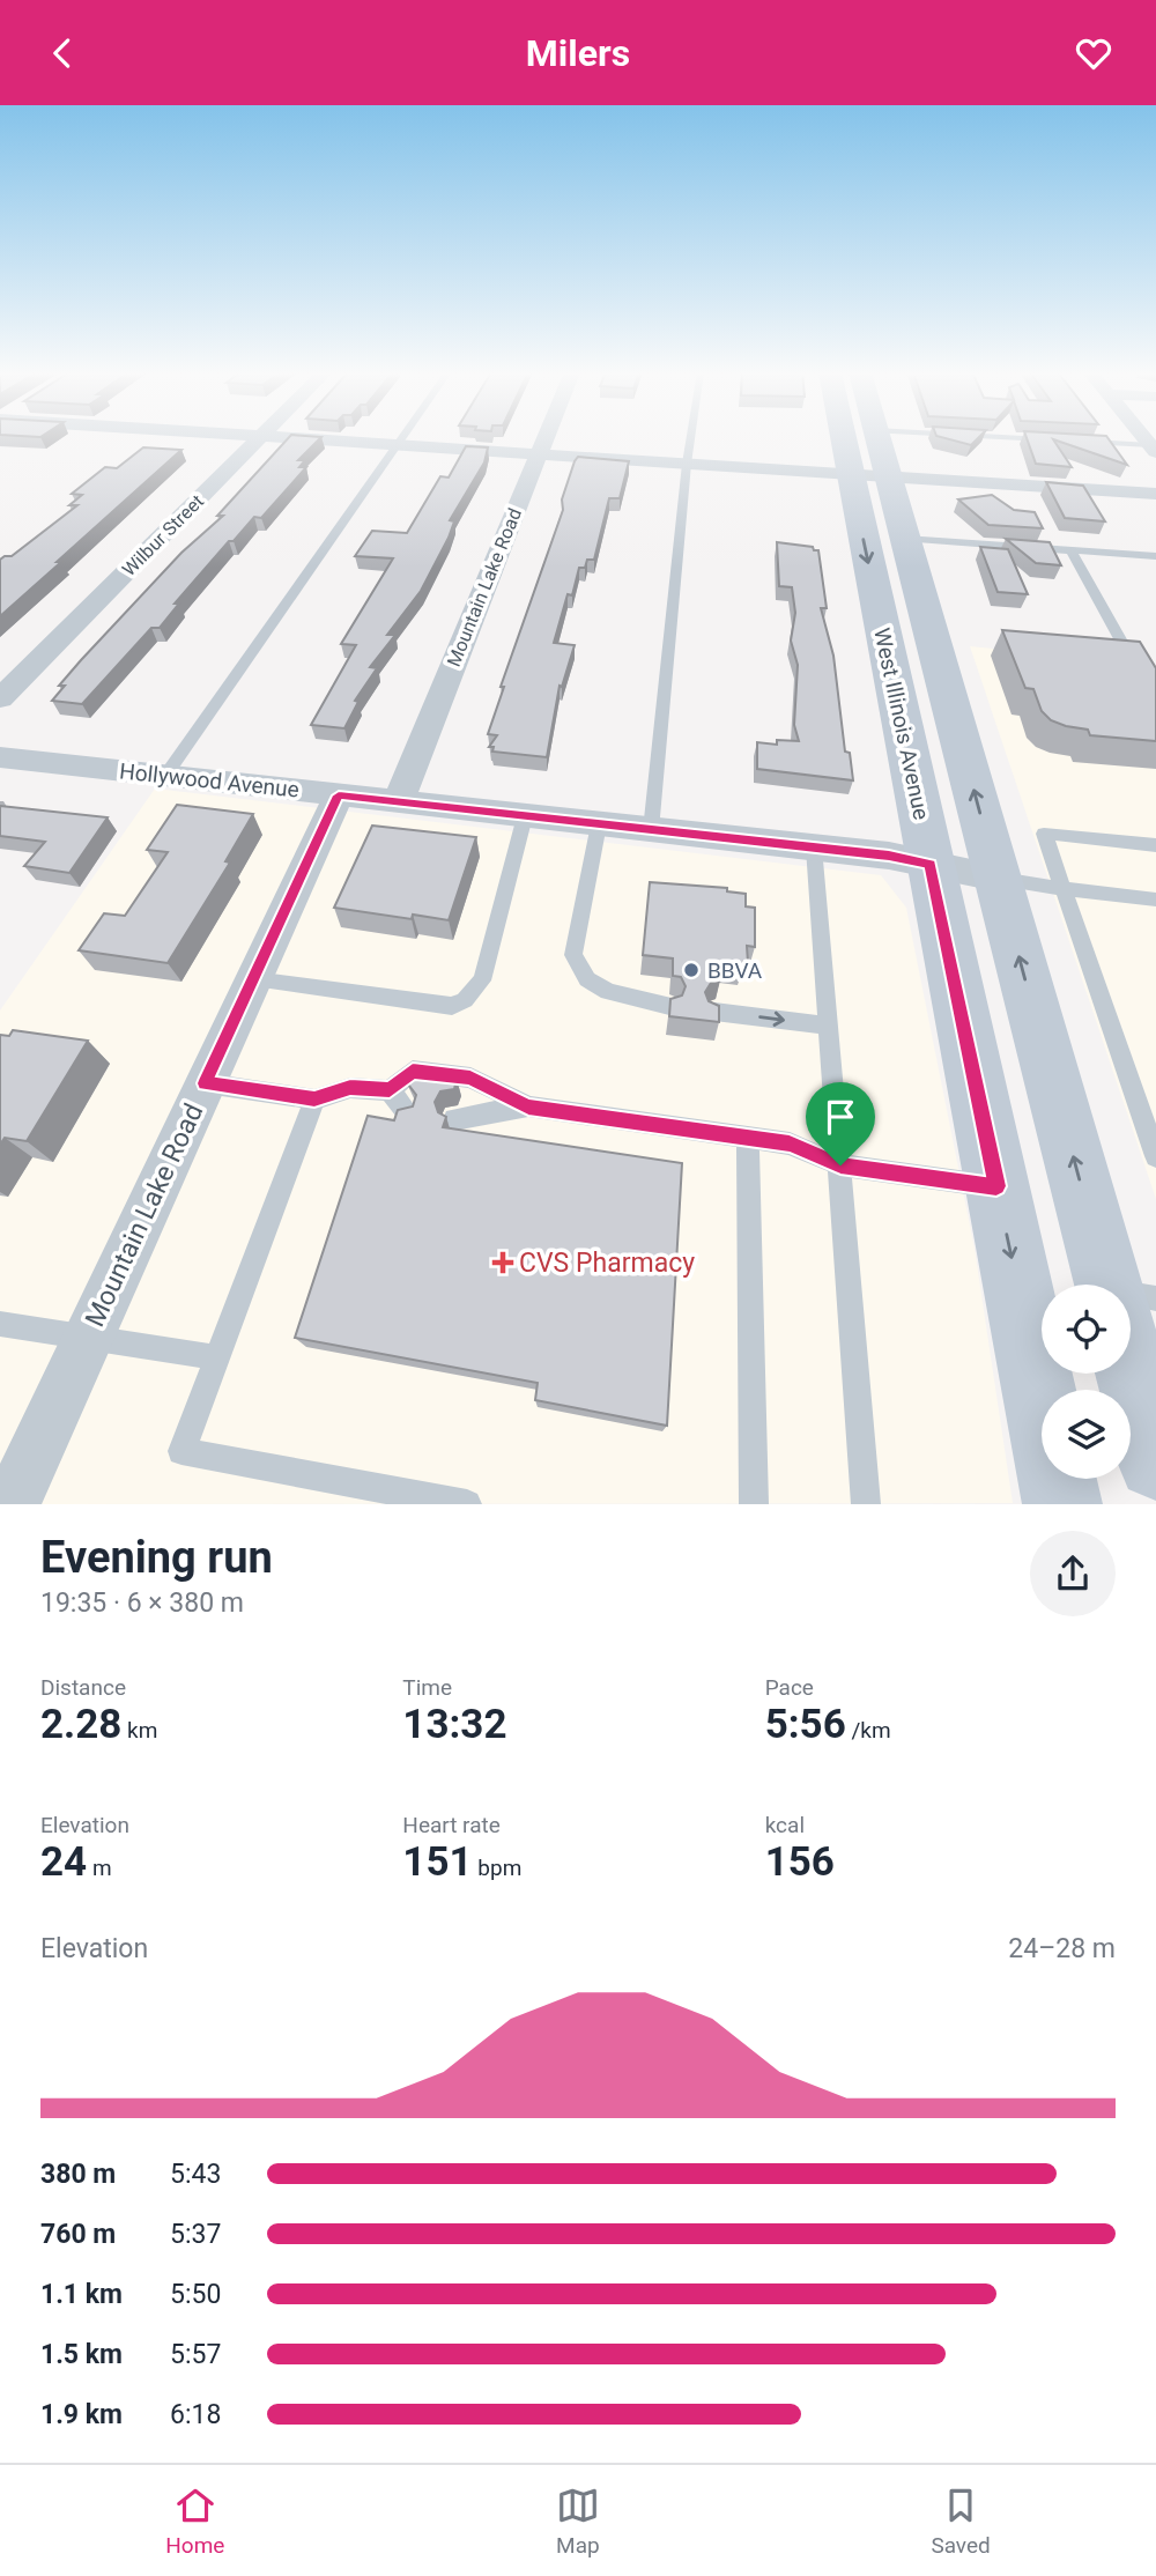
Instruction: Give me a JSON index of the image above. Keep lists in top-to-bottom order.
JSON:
{
  "streets": {
    "main road": ["West Illinois Avenue"],
    "street": ["Wilbur Street", "Mountain Lake Road", "Hollywood Avenue"]
  },
  "crossings": [
    ["Mountain Lake Road", "Hollywood Avenue"],
    ["West Illinois Avenue", "Hollywood Avenue"]
  ],
  "places": {
    "other": ["BBVA"],
    "health": ["CVS Pharmacy"]
  },
  "page": {
    "header": "Milers",
    "heading": ["Evening run", "19:35 · 6 × 380 m"],
    "stats": [
      ["Distance", "2.28 km"],
      ["Time", "13:32"],
      ["Pace", "5:56 /km"],
      ["Elevation", "24 m"],
      ["Heart rate", "151 bpm"],
      ["kcal", "156"]
    ],
    "chart": ["Elevation", "24–28 m"],
    "list": [
      {
        "name": "380 m",
        "note": "5:43"
      },
      {
        "name": "760 m",
        "note": "5:37"
      },
      {
        "name": "1.1 km",
        "note": "5:50"
      },
      {
        "name": "1.5 km",
        "note": "5:57"
      },
      {
        "name": "1.9 km",
        "note": "6:18"
      }
    ],
    "tabs": ["Home", "Map", "Saved"]
  }
}
